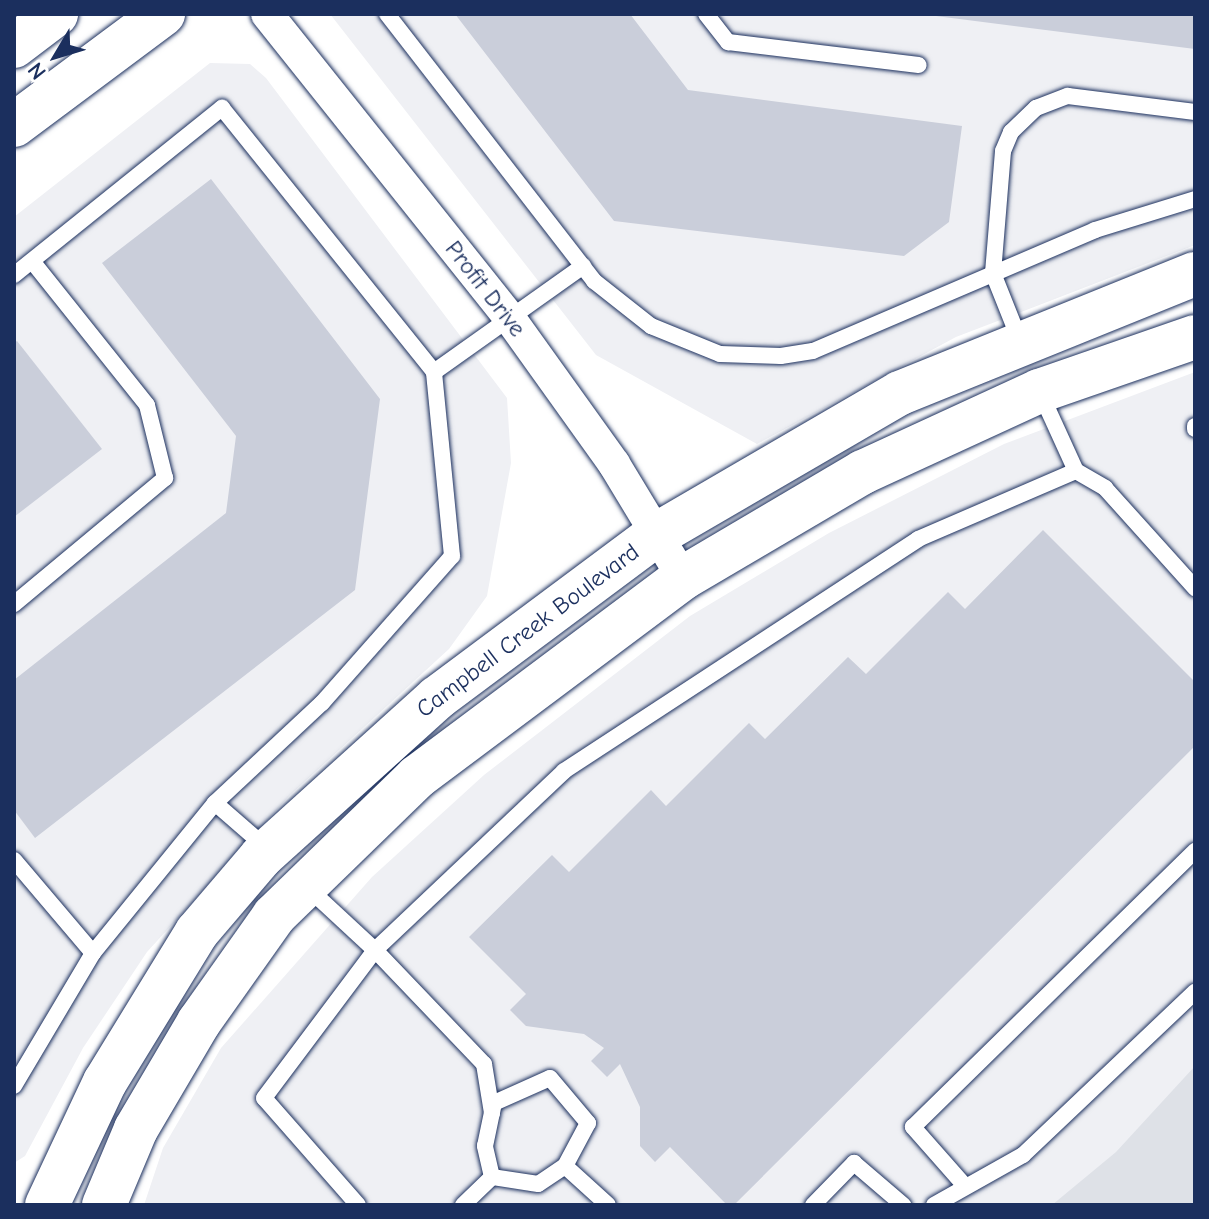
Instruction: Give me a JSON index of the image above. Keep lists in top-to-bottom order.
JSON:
{
  "streets": {
    "street": ["Profit Drive", "Campbell Creek Boulevard"]
  },
  "crossings": [
    ["Profit Drive", "Campbell Creek Boulevard"]
  ],
  "north": "bottom left"
}
